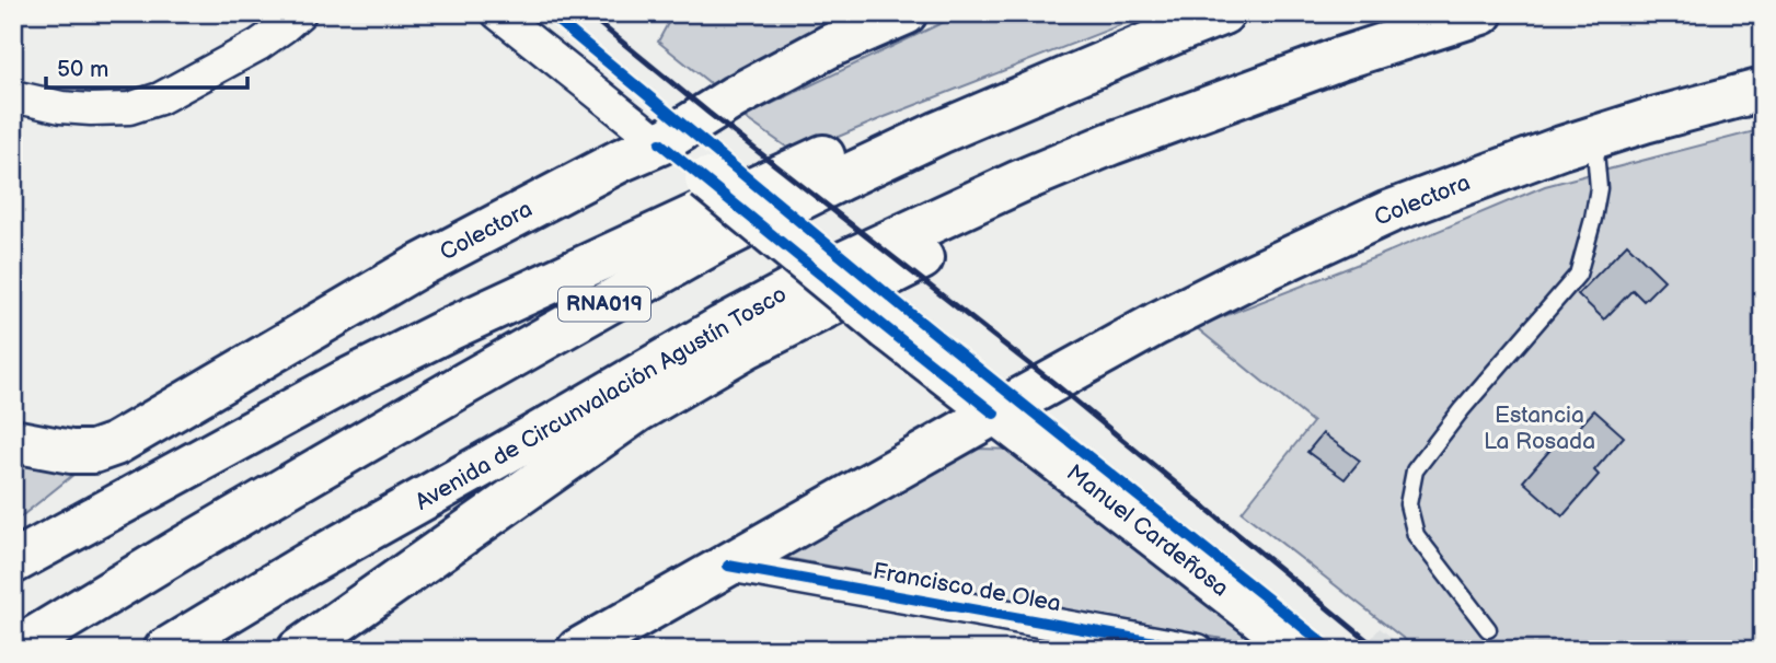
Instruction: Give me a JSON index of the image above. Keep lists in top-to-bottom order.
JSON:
{
  "streets": {
    "main road": [
      "Colectora",
      "RNA019",
      "Avenida de Circunvalación Agustín Tosco",
      "Manuel Cardeñosa"
    ],
    "street": ["Francisco de Olea"]
  },
  "crossings": [
    ["Colectora", "Manuel Cardeñosa"]
  ],
  "parks": ["Estancia La Rosada"],
  "scale_bar": "50 m"
}
